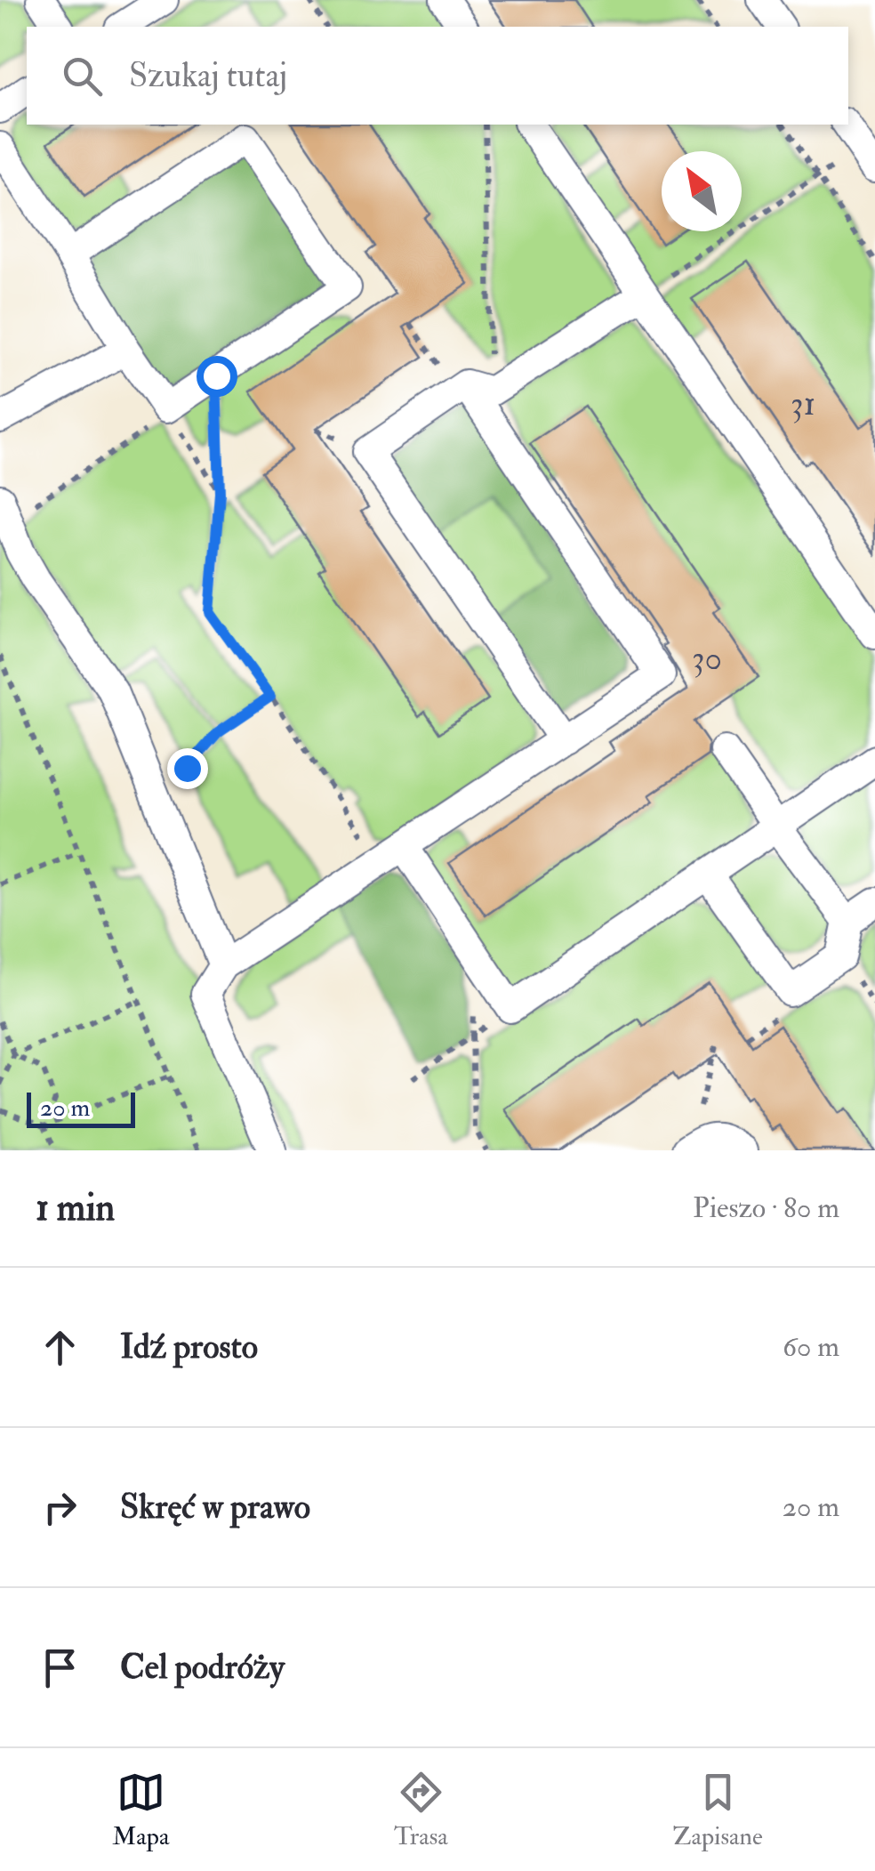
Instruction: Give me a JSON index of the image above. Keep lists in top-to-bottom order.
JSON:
{
  "house_numbers": ["31", "30"],
  "scale_bar": "20 m",
  "north": "top left",
  "page": {
    "search": "Szukaj tutaj",
    "scale": "20 m",
    "heading": ["1 min", "Pieszo · 80 m"],
    "list": [
      ["Idź prosto", "60 m"],
      ["Skręć w prawo", "20 m"],
      "Cel podróży"
    ],
    "nav": ["Mapa", "Trasa", "Zapisane"]
  }
}
